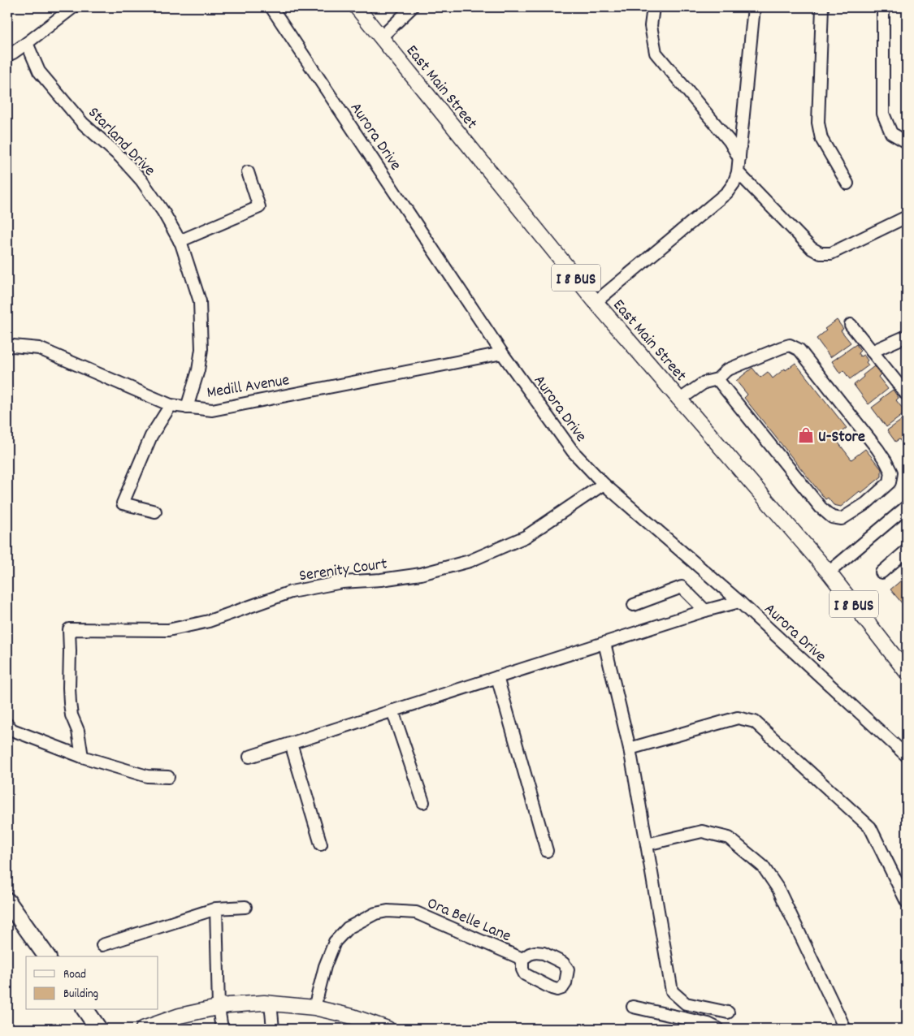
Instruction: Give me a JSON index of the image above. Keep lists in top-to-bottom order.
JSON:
{
  "streets": {
    "main road": ["East Main Street", "I 8 BUS"],
    "street": [
      "Aurora Drive",
      "Starland Drive",
      "Medill Avenue",
      "Serenity Court",
      "Ora Belle Lane"
    ]
  },
  "crossings": [
    ["Aurora Drive", "Medill Avenue"],
    ["Aurora Drive", "Serenity Court"],
    ["Starland Drive", "Medill Avenue"]
  ],
  "places": {
    "shop": ["U-Store"]
  },
  "legend": ["Road", "Building"]
}
